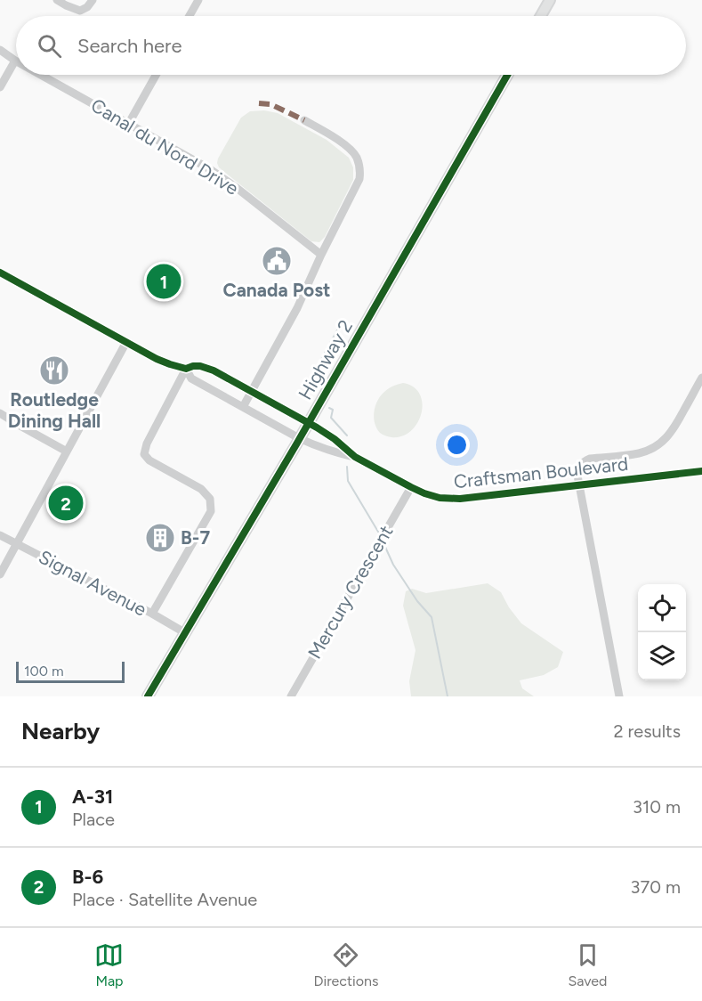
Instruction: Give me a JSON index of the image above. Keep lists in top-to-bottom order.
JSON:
{
  "streets": {
    "main road": ["Highway 2"],
    "street": [
      "Canal du Nord Drive",
      "Craftsman Boulevard",
      "Signal Avenue",
      "Mercury Crescent"
    ]
  },
  "crossings": [
    ["Highway 2", "Craftsman Boulevard"],
    ["Highway 2", "Signal Avenue"],
    ["Craftsman Boulevard", "Mercury Crescent"]
  ],
  "places": {
    "public building": ["Canada Post"],
    "restaurant": ["Routledge Dining Hall"],
    "building": ["B-7"]
  },
  "scale_bar": "100 m",
  "page": {
    "search": "Search here",
    "pins": ["1", "2"],
    "scale": "100 m",
    "heading": ["Nearby", "2 results"],
    "list": [
      {
        "mark": "1",
        "name": "A-31",
        "note": "Place",
        "value": "310 m"
      },
      {
        "mark": "2",
        "name": "B-6",
        "note": "Place · Satellite Avenue",
        "value": "370 m"
      }
    ],
    "nav": ["Map", "Directions", "Saved"]
  }
}
